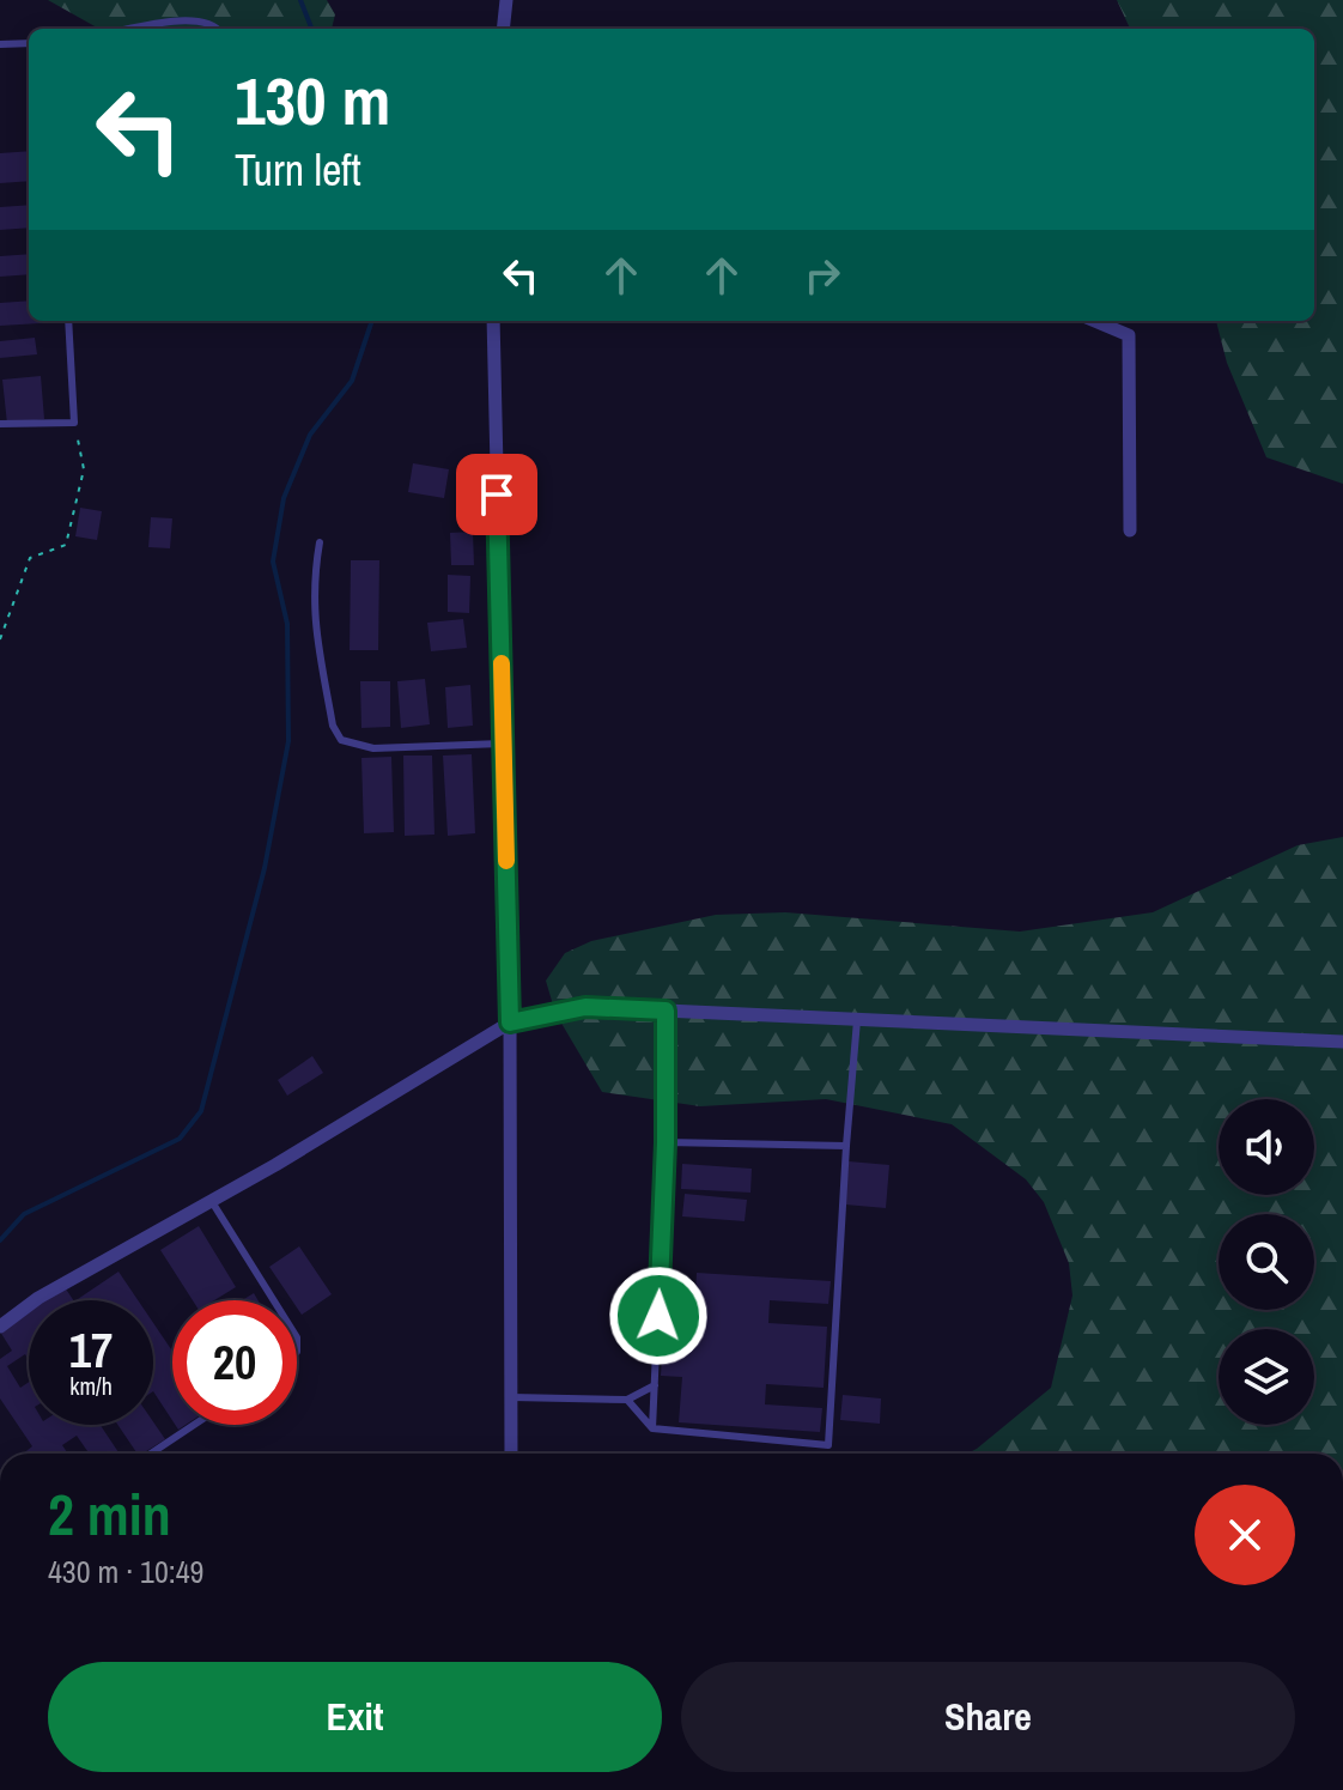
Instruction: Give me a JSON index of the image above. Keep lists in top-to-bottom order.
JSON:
{
  "page": {
    "turn": ["130 m", "Turn left"],
    "speed": "17 km/h",
    "limit": "20",
    "heading": ["2 min", "430 m · 10:49"],
    "buttons": ["Exit", "Share"]
  }
}
